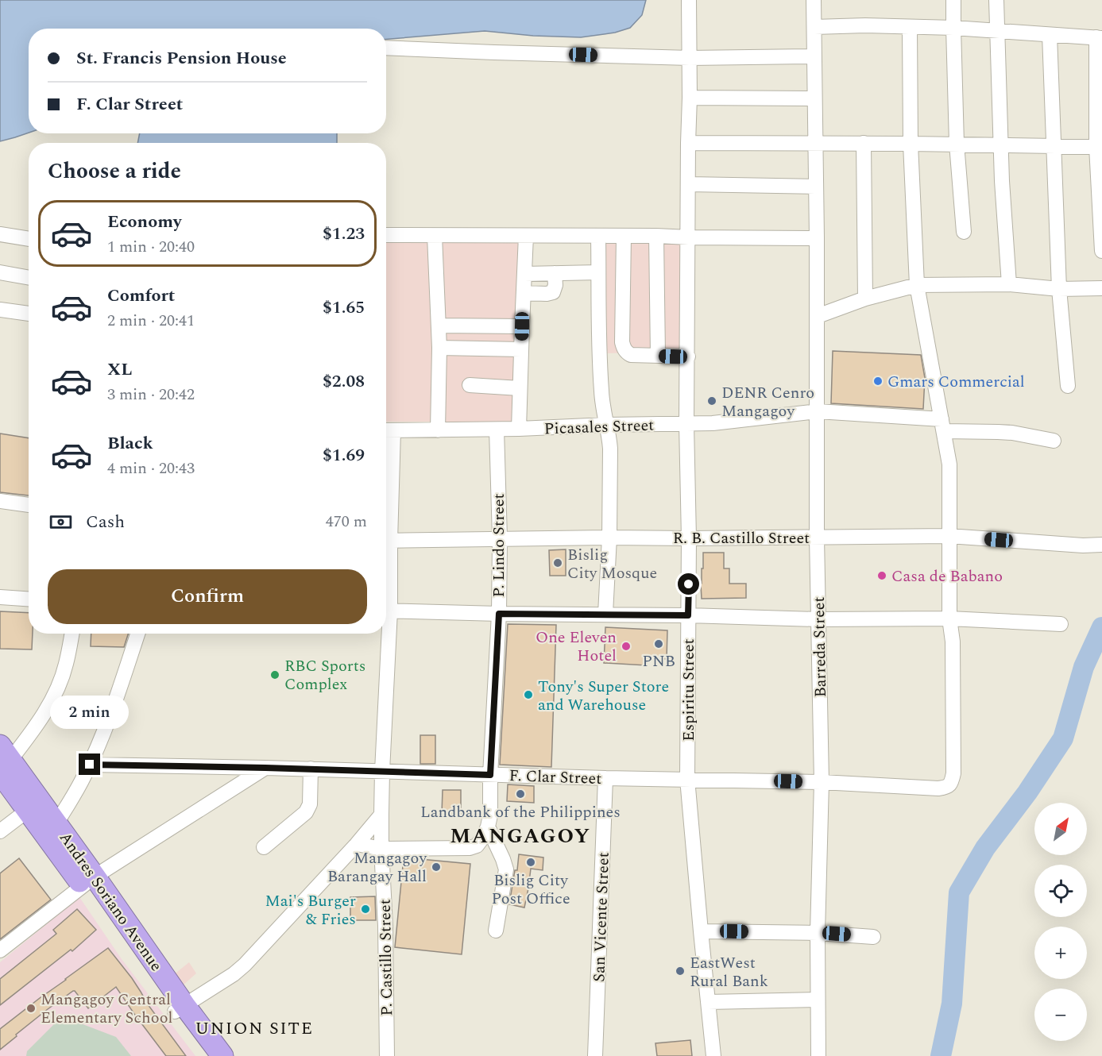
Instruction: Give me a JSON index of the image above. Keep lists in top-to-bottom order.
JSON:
{
  "streets": {
    "highway": ["Andres Soriano Avenue"],
    "street": [
      "Picasales Street",
      "R. B. Castillo Street",
      "P. Lindo Street",
      "Barreda Street",
      "Espiritu Street",
      "F. Clar Street",
      "San Vicente Street",
      "P. Castillo Street"
    ]
  },
  "crossings": [
    ["Picasales Street", "P. Lindo Street"],
    ["Picasales Street", "Barreda Street"],
    ["Picasales Street", "Espiritu Street"],
    ["Picasales Street", "P. Castillo Street"],
    ["R. B. Castillo Street", "P. Lindo Street"],
    ["R. B. Castillo Street", "Barreda Street"],
    ["R. B. Castillo Street", "Espiritu Street"],
    ["P. Lindo Street", "F. Clar Street"],
    ["Barreda Street", "F. Clar Street"],
    ["Espiritu Street", "F. Clar Street"],
    ["F. Clar Street", "San Vicente Street"],
    ["F. Clar Street", "P. Castillo Street"]
  ],
  "districts": ["MANGAGOY", "UNION SITE"],
  "places": [
    "Gmars Commercial",
    "DENR Cenro Mangagoy",
    "Bislig City Mosque",
    "Casa de Babano",
    "PNB",
    "One Eleven Hotel",
    "RBC Sports Complex",
    "Tony's Super Store and Warehouse",
    "Landbank of the Philippines",
    "Bislig City Post Office",
    "Mangagoy Barangay Hall",
    "Mai's Burger & Fries",
    "EastWest Rural Bank",
    "Mangagoy Central Elementary School"
  ],
  "north": "top right",
  "page": {
    "banner": ["St. Francis Pension House", "F. Clar Street"],
    "heading": "Choose a ride",
    "list": [
      {
        "name": "Economy",
        "note": "1 min · 20:40",
        "value": "$1.23"
      },
      {
        "name": "Comfort",
        "note": "2 min · 20:41",
        "value": "$1.65"
      },
      {
        "name": "XL",
        "note": "3 min · 20:42",
        "value": "$2.08"
      },
      {
        "name": "Black",
        "note": "4 min · 20:43",
        "value": "$1.69"
      }
    ],
    "pay": ["Cash", "470 m"],
    "buttons": "Confirm",
    "bubble": "2 min",
    "map_buttons": ["+", "−"]
  }
}
